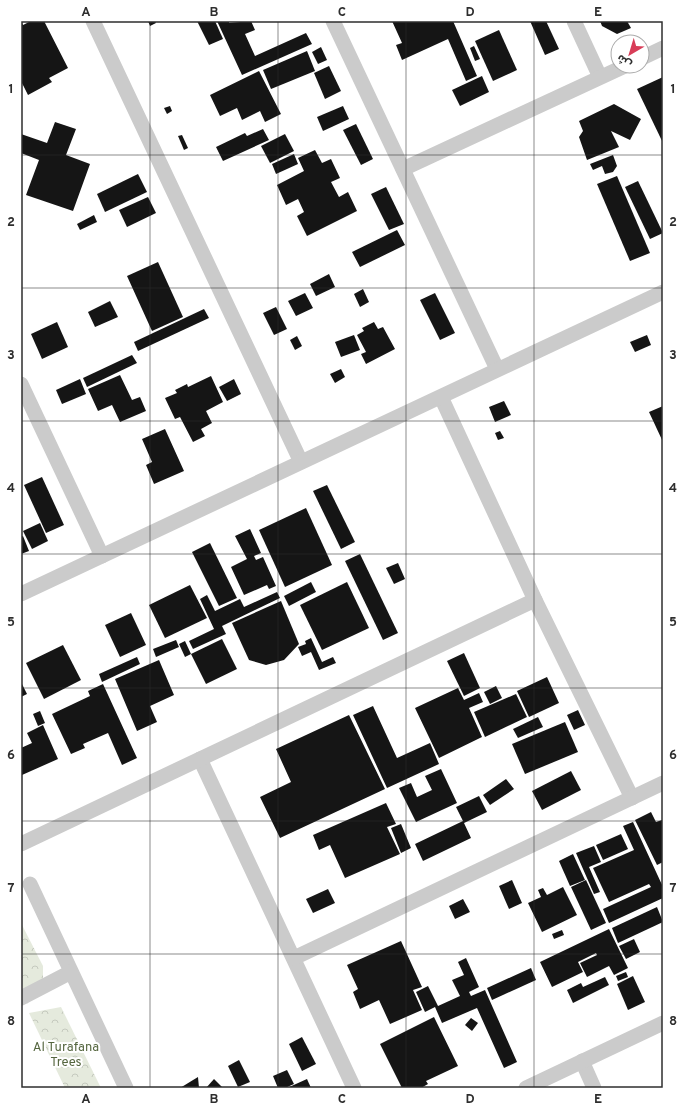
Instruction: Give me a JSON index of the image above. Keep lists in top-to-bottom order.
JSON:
{
  "parks": ["Al Turafana Trees"],
  "north": "bottom left",
  "grid": {
    "columns": [
      "A",
      "B",
      "C",
      "D",
      "E"
    ],
    "rows": [
      "1",
      "2",
      "3",
      "4",
      "5",
      "6",
      "7",
      "8"
    ]
  }
}
